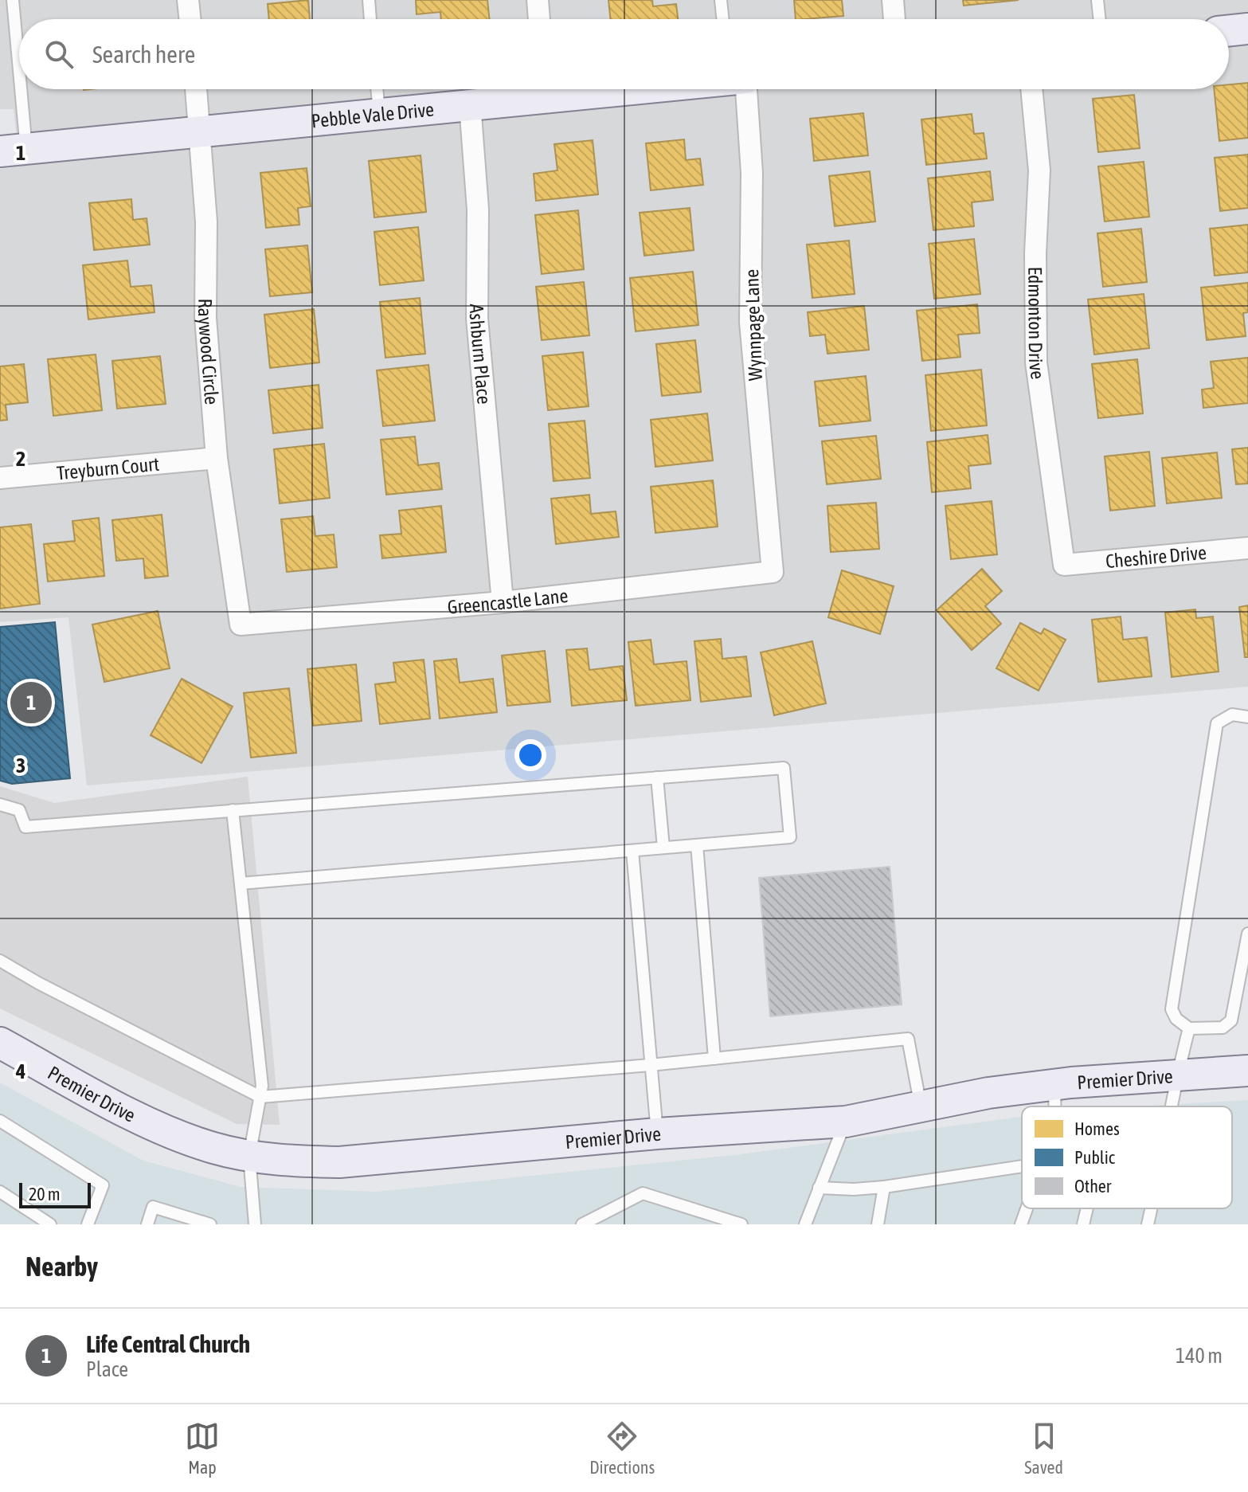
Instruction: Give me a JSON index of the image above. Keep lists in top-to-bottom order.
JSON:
{
  "streets": {
    "street": [
      "Pebble Vale Drive",
      "Edmonton Drive",
      "Wynnpage Lane",
      "Raywood Circle",
      "Ashburn Place",
      "Treyburn Court",
      "Cheshire Drive",
      "Greencastle Lane",
      "Premier Drive"
    ]
  },
  "crossings": [
    ["Pebble Vale Drive", "Raywood Circle"],
    ["Pebble Vale Drive", "Ashburn Place"],
    ["Edmonton Drive", "Cheshire Drive"],
    ["Wynnpage Lane", "Greencastle Lane"],
    ["Raywood Circle", "Treyburn Court"],
    ["Raywood Circle", "Greencastle Lane"],
    ["Ashburn Place", "Greencastle Lane"]
  ],
  "legend": ["Homes", "Public", "Other"],
  "scale_bar": "20 m",
  "page": {
    "search": "Search here",
    "pins": "1",
    "scale": "20 m",
    "heading": "Nearby",
    "list": [
      {
        "mark": "1",
        "name": "Life Central Church",
        "note": "Place",
        "value": "140 m"
      }
    ],
    "nav": ["Map", "Directions", "Saved"]
  },
  "grid": {
    "rows": [
      "1",
      "2",
      "3",
      "4"
    ]
  }
}
